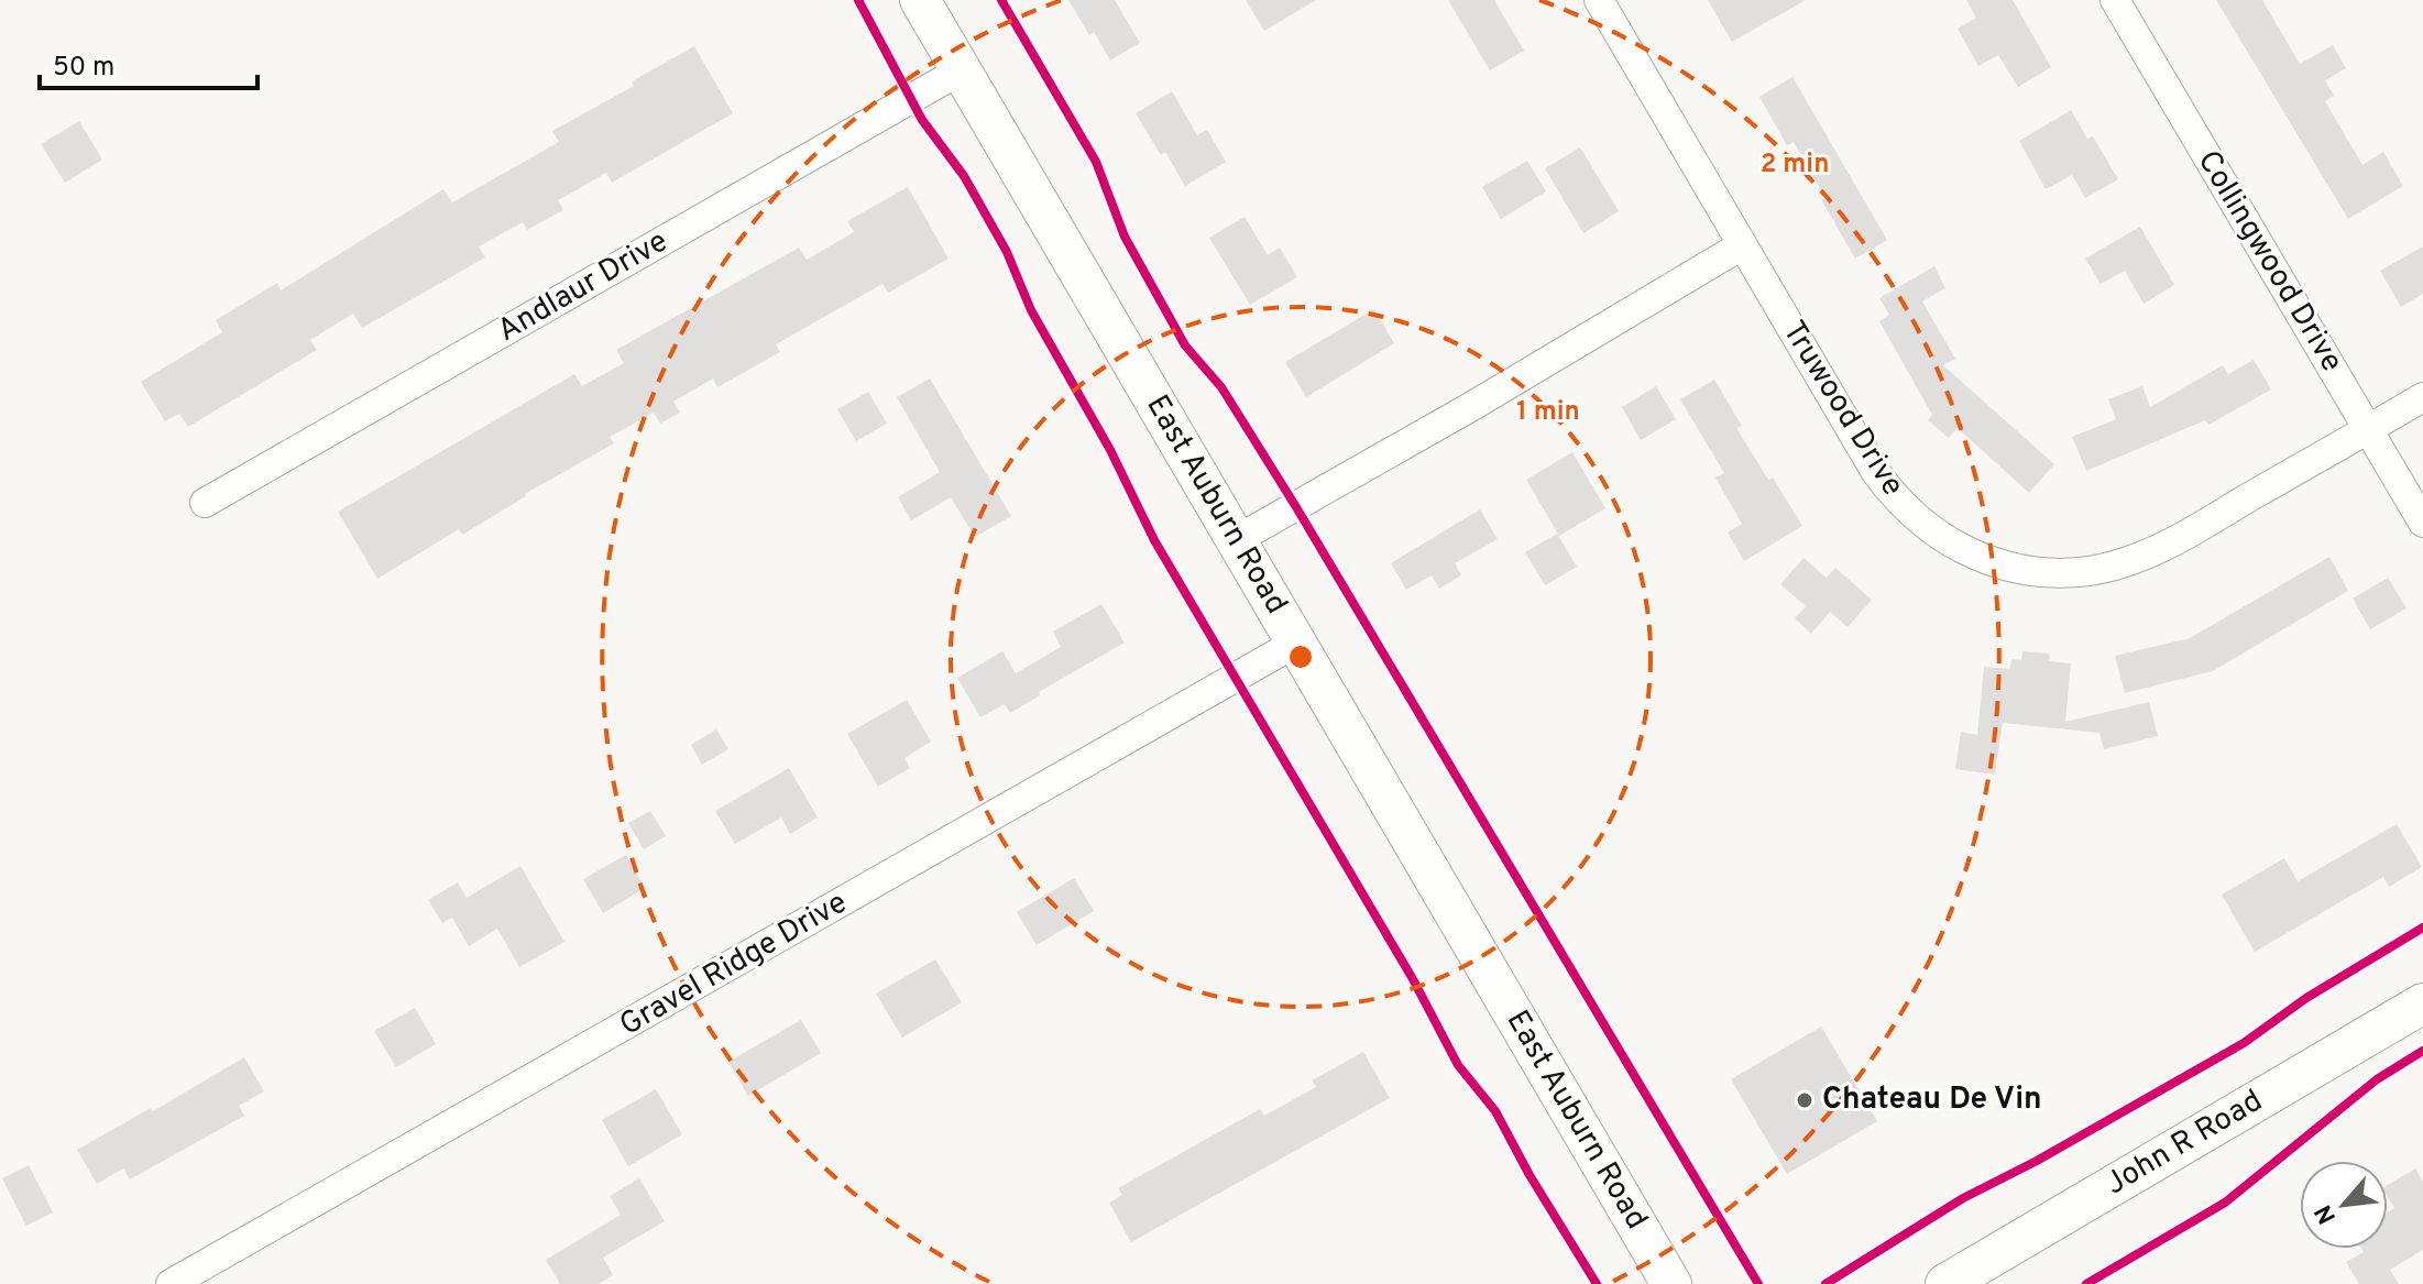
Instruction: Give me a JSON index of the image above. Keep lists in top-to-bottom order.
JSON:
{
  "streets": {
    "main road": ["East Auburn Road", "John R Road"],
    "street": [
      "Collingwood Drive",
      "Andlaur Drive",
      "Truwood Drive",
      "Gravel Ridge Drive"
    ]
  },
  "crossings": [
    ["Collingwood Drive", "Truwood Drive"],
    ["Andlaur Drive", "East Auburn Road"],
    ["East Auburn Road", "Gravel Ridge Drive"]
  ],
  "places": ["Chateau De Vin"],
  "scale_bar": "50 m",
  "north": "bottom left",
  "rings": ["2 min", "1 min"]
}
